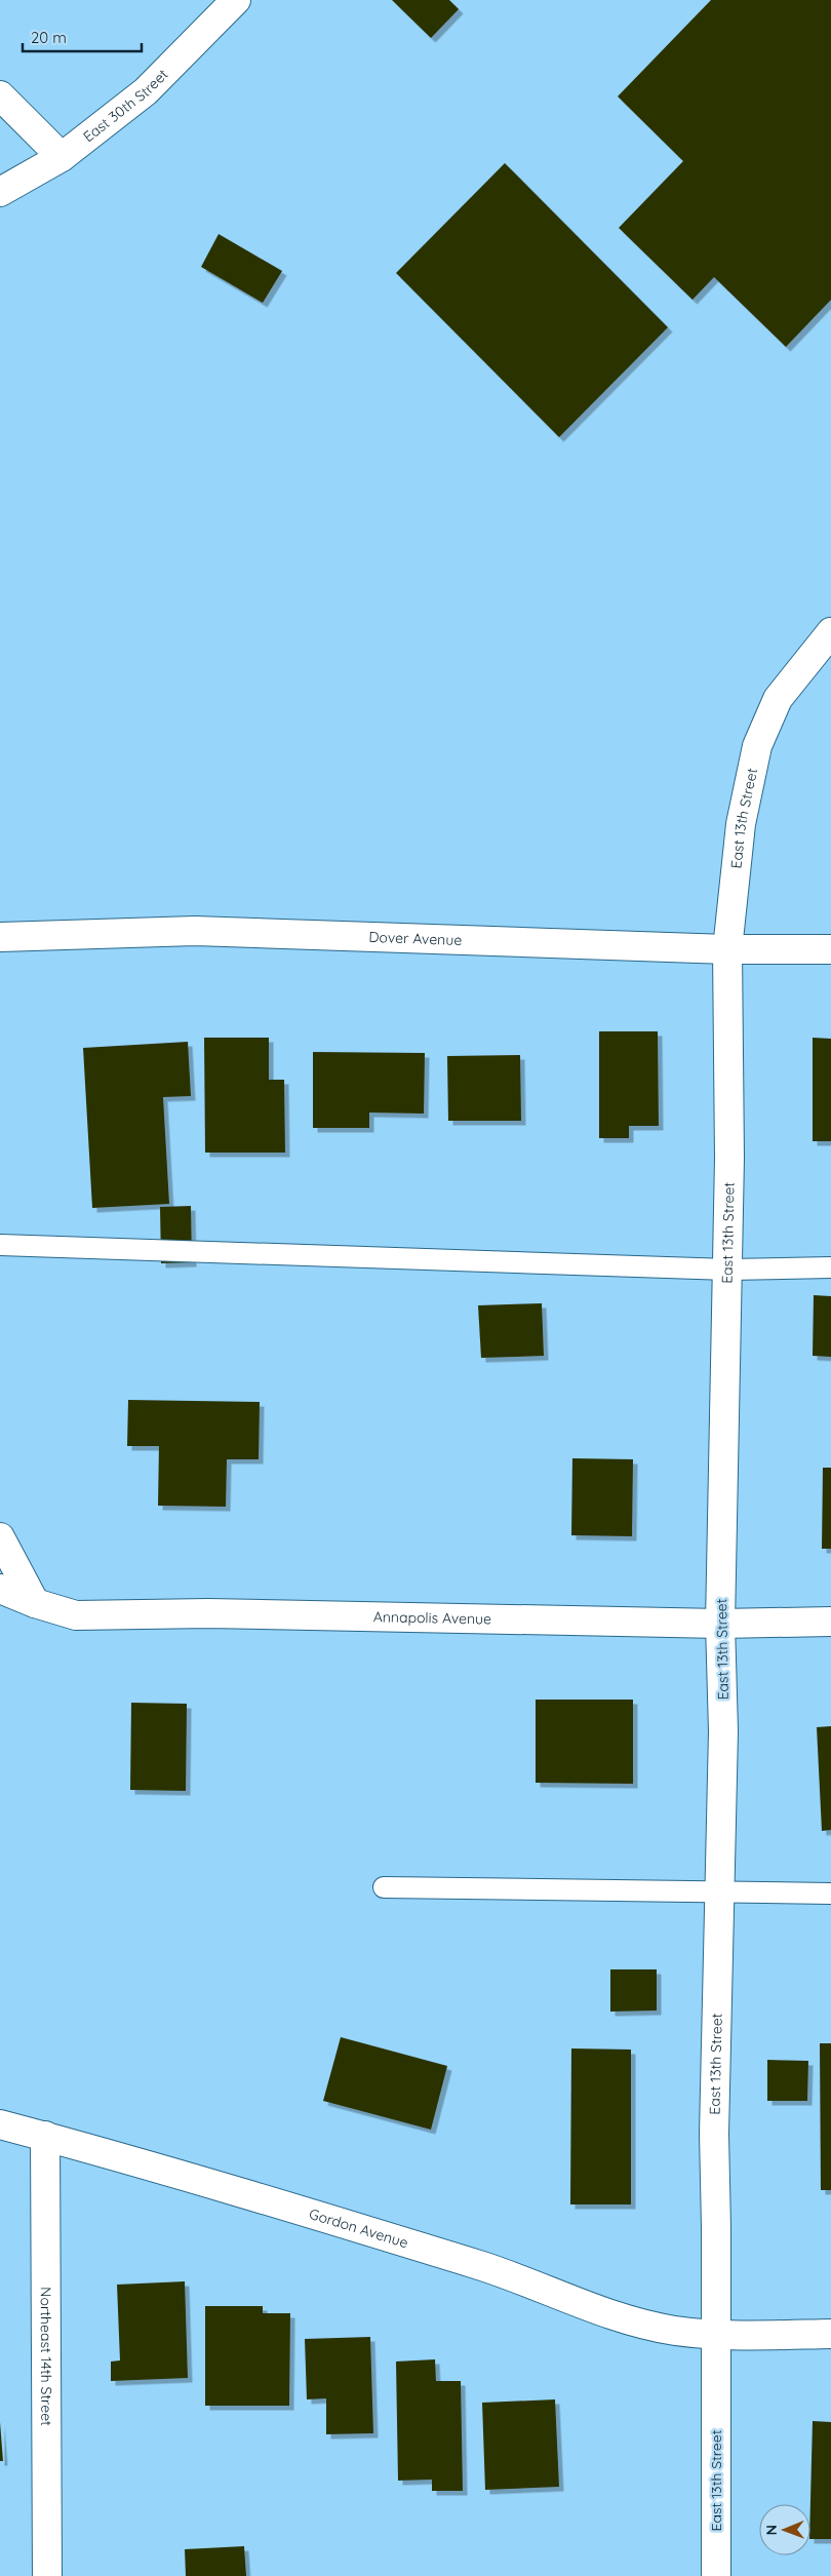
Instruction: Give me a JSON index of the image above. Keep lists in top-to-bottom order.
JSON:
{
  "streets": {
    "street": [
      "East 30th Street",
      "East 13th Street",
      "Dover Avenue",
      "Annapolis Avenue",
      "Gordon Avenue",
      "Northeast 14th Street"
    ]
  },
  "crossings": [
    ["East 13th Street", "Dover Avenue"],
    ["East 13th Street", "Annapolis Avenue"],
    ["East 13th Street", "Gordon Avenue"],
    ["Gordon Avenue", "Northeast 14th Street"]
  ],
  "scale_bar": "20 m",
  "north": "left"
}
